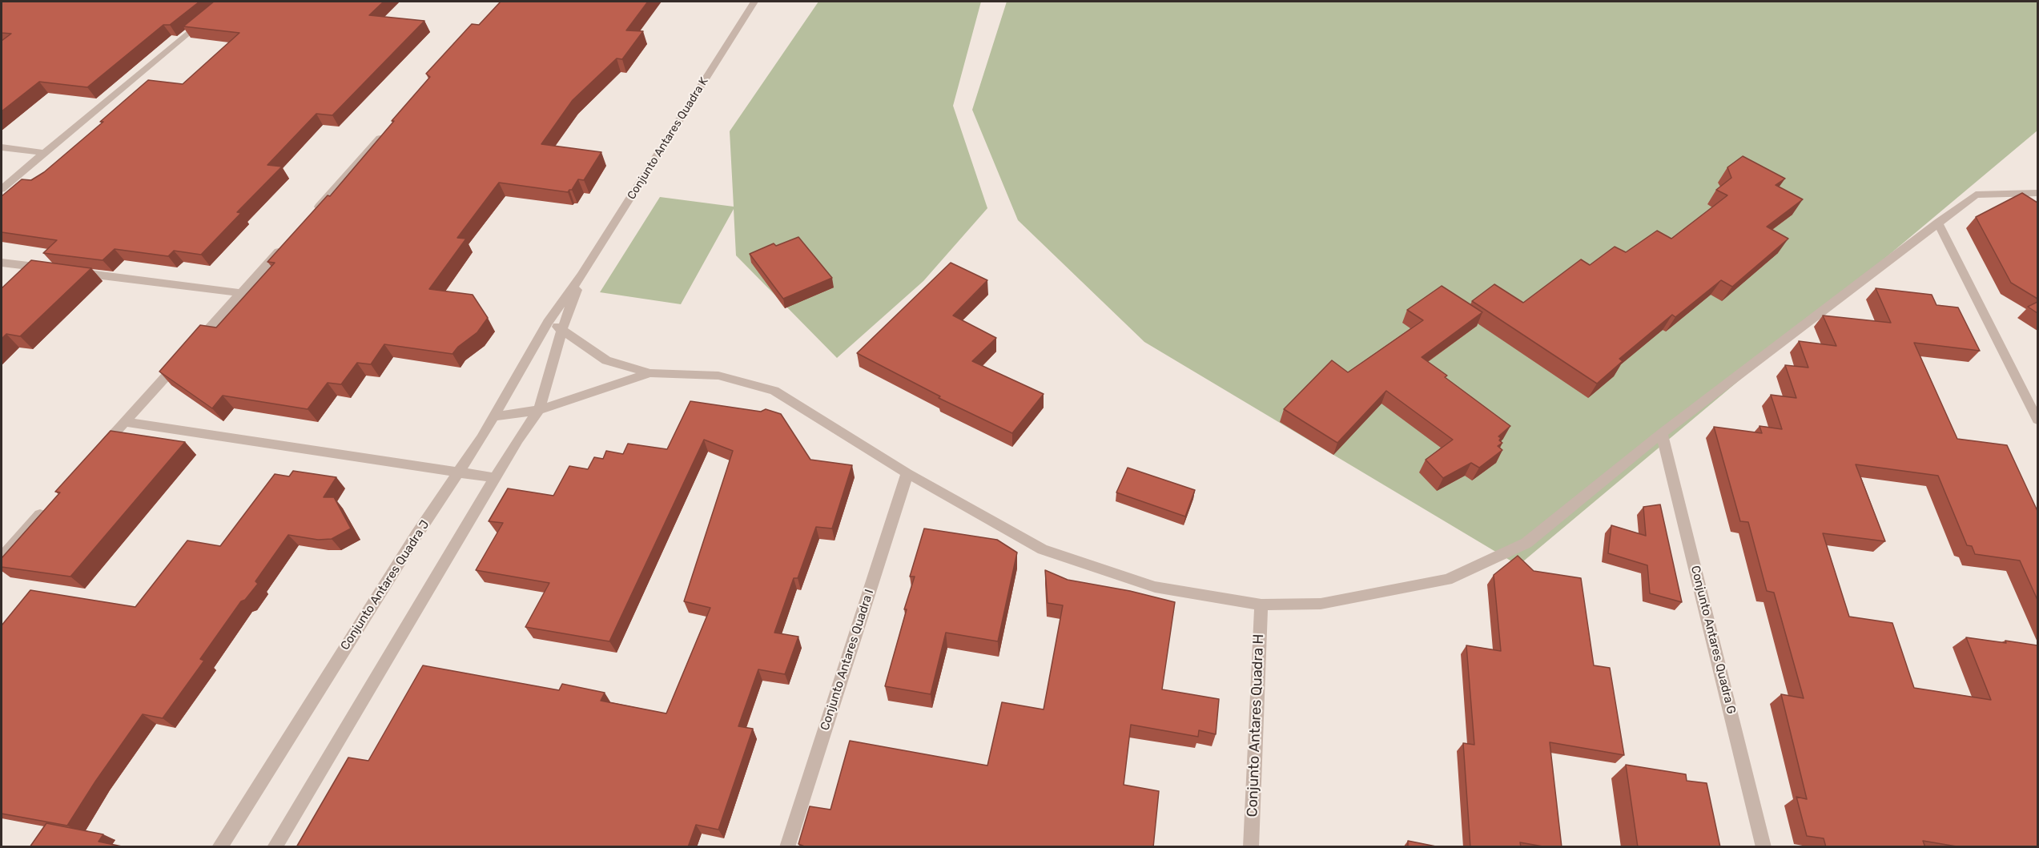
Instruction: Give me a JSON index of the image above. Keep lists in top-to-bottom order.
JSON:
{
  "streets": {
    "street": [
      "Conjunto Antares Quadra K",
      "Conjunto Antares Quadra J",
      "Conjunto Antares Quadra G",
      "Conjunto Antares Quadra I",
      "Conjunto Antares Quadra H"
    ]
  },
  "crossings": [
    ["Conjunto Antares Quadra K", "Conjunto Antares Quadra J"]
  ]
}
